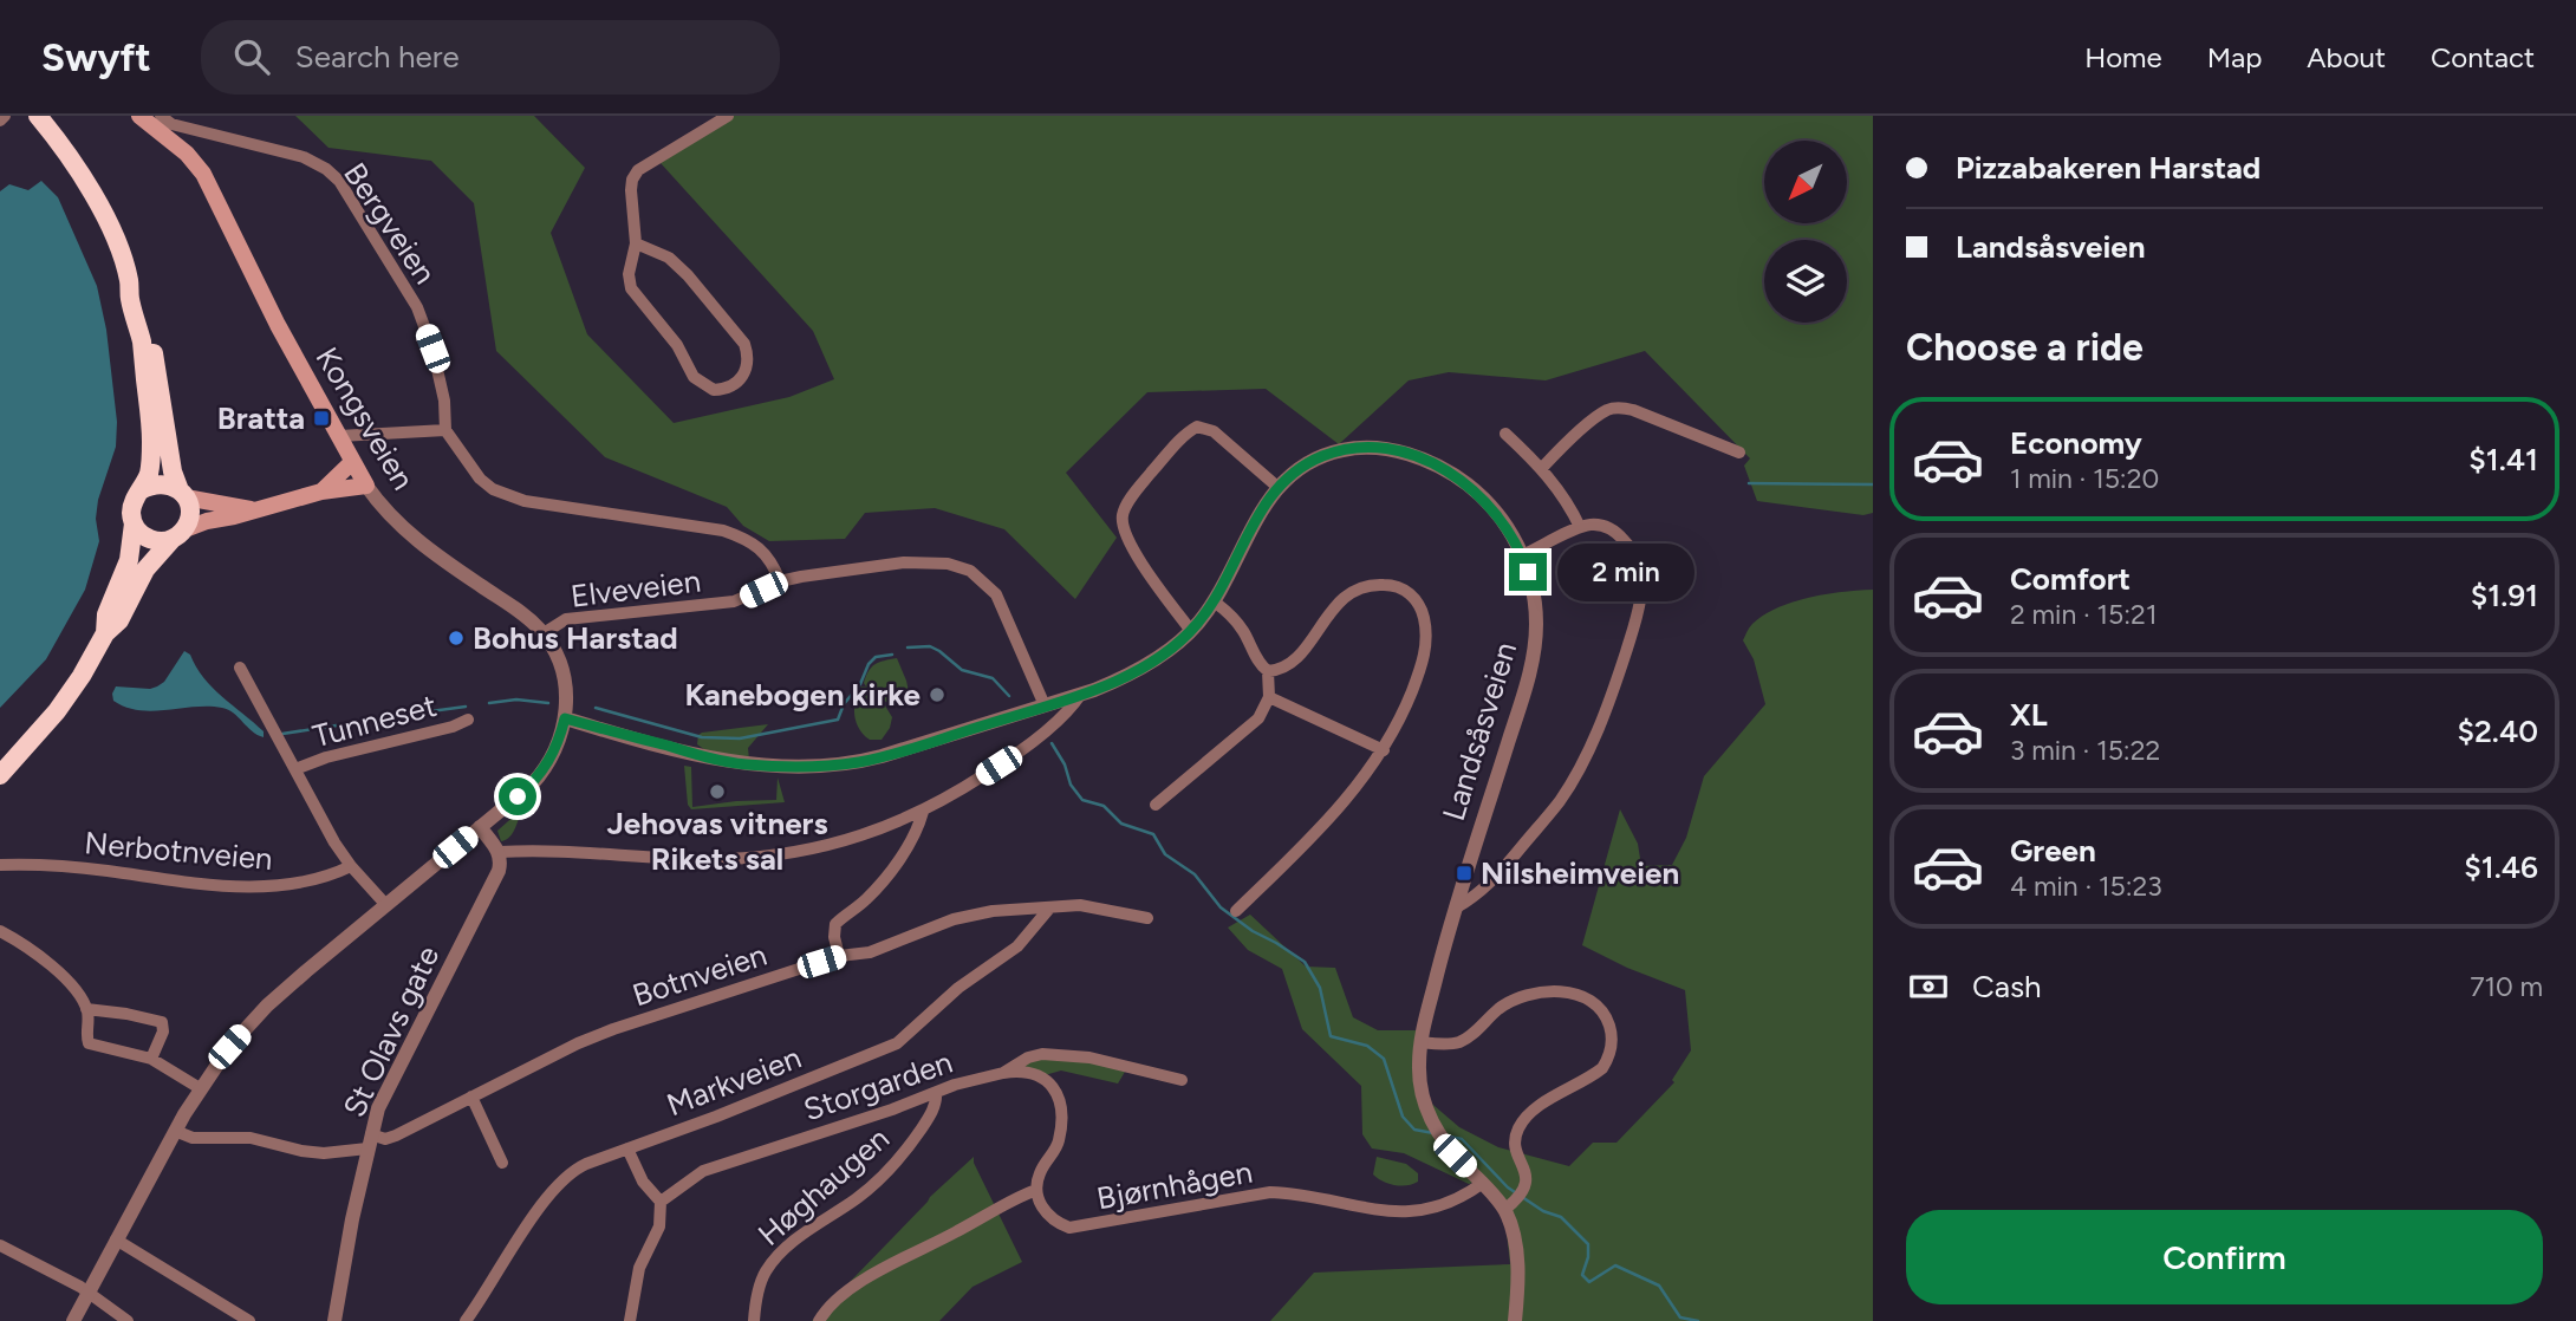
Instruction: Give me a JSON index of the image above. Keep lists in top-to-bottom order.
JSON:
{
  "streets": {
    "main road": ["Kongsveien"],
    "street": [
      "Bergveien",
      "Elveveien",
      "Tunneset",
      "Landsåsveien",
      "Nerbotnveien",
      "Botnveien",
      "St Olavs gate",
      "Markveien",
      "Storgarden",
      "Bjørnhågen",
      "Høghaugen"
    ]
  },
  "crossings": [
    ["Bergveien", "Elveveien"],
    ["Kongsveien", "Elveveien"],
    ["Kongsveien", "Landsåsveien"],
    ["Elveveien", "Landsåsveien"],
    ["Tunneset", "Nerbotnveien"],
    ["Landsåsveien", "Bjørnhågen"],
    ["Botnveien", "St Olavs gate"],
    ["Botnveien", "Markveien"],
    ["Storgarden", "Høghaugen"]
  ],
  "places": {
    "transit": ["Bratta", "Nilsheimveien"],
    "other": ["Bohus Harstad", "Kanebogen kirke", "Jehovas vitners Rikets sal"]
  },
  "north": "bottom left",
  "page": {
    "header": "Swyft",
    "search": "Search here",
    "nav": [
      "Home",
      "Map",
      "About",
      "Contact"
    ],
    "banner": ["Pizzabakeren Harstad", "Landsåsveien"],
    "heading": "Choose a ride",
    "list": [
      {
        "name": "Economy",
        "note": "1 min · 15:20",
        "value": "$1.41"
      },
      {
        "name": "Comfort",
        "note": "2 min · 15:21",
        "value": "$1.91"
      },
      {
        "name": "XL",
        "note": "3 min · 15:22",
        "value": "$2.40"
      },
      {
        "name": "Green",
        "note": "4 min · 15:23",
        "value": "$1.46"
      }
    ],
    "bubble": "2 min",
    "pay": ["Cash", "710 m"],
    "buttons": "Confirm"
  }
}
